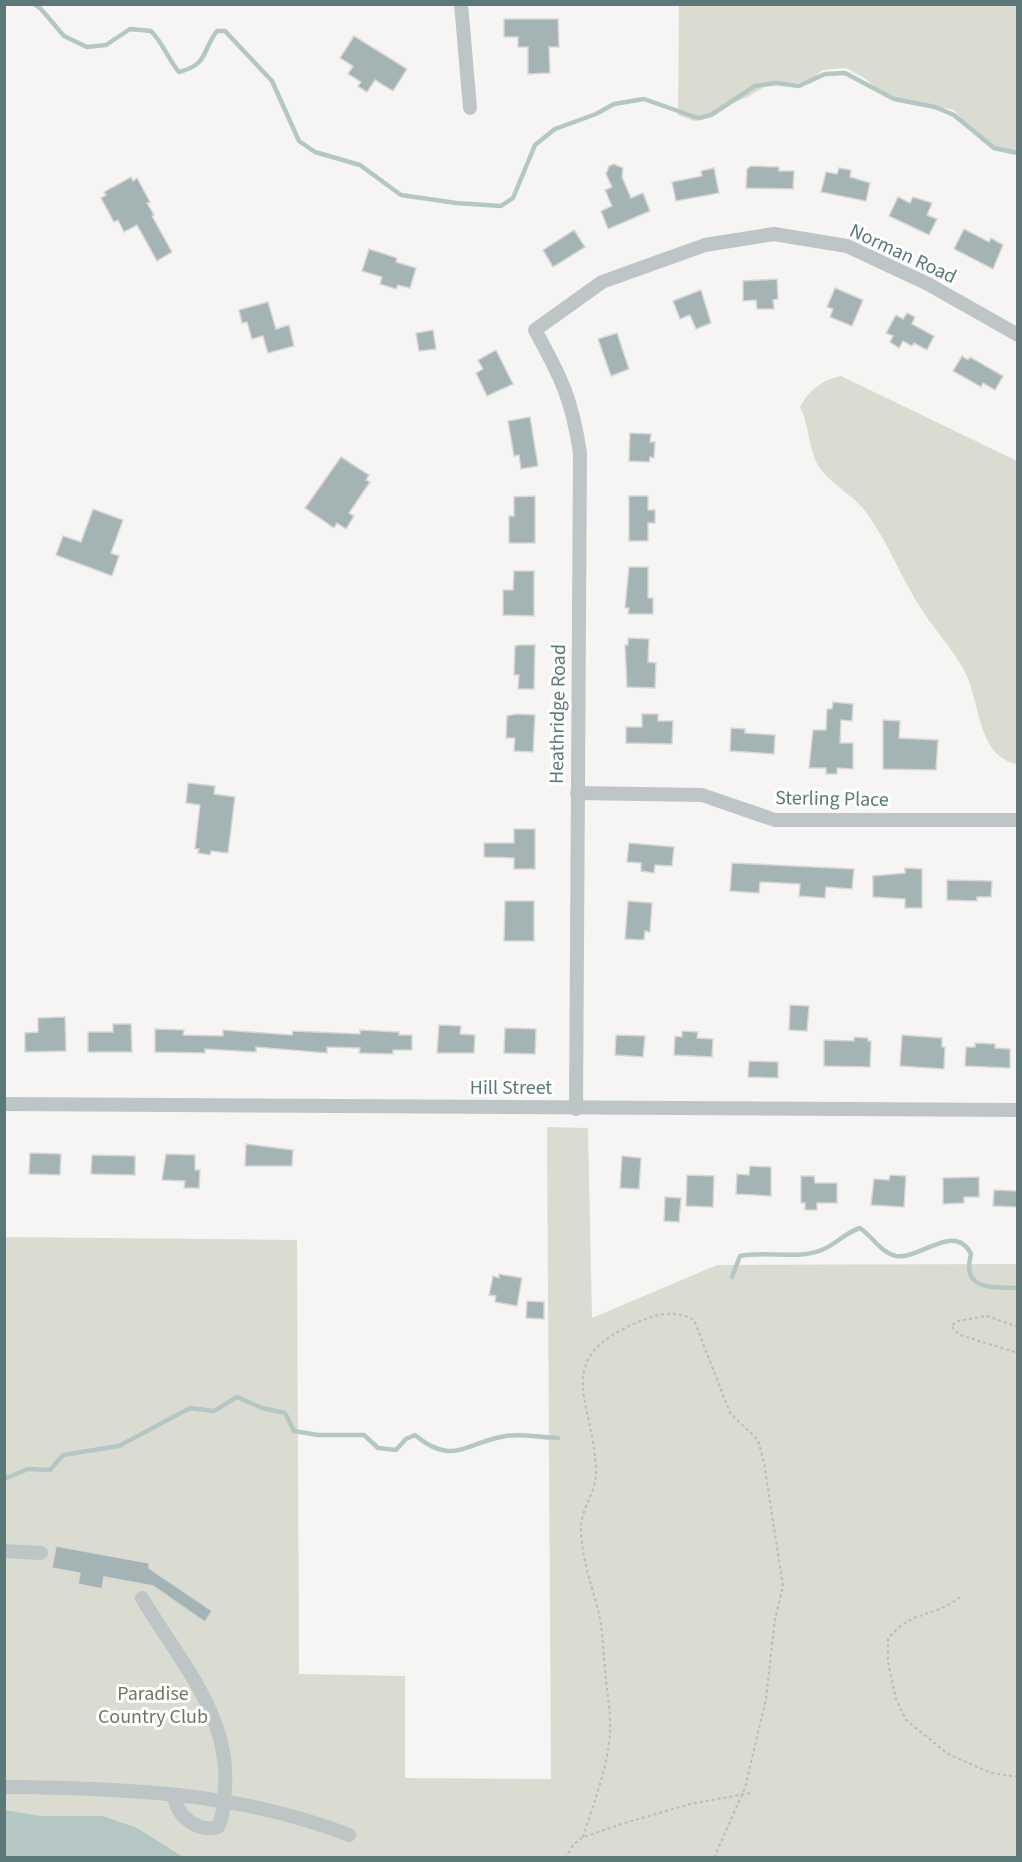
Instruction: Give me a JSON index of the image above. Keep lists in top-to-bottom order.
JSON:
{
  "streets": {
    "street": [
      "Norman Road",
      "Heathridge Road",
      "Sterling Place",
      "Hill Street"
    ]
  },
  "crossings": [
    ["Norman Road", "Heathridge Road"],
    ["Heathridge Road", "Sterling Place"],
    ["Heathridge Road", "Hill Street"]
  ],
  "parks": ["Paradise Country Club"]
}
